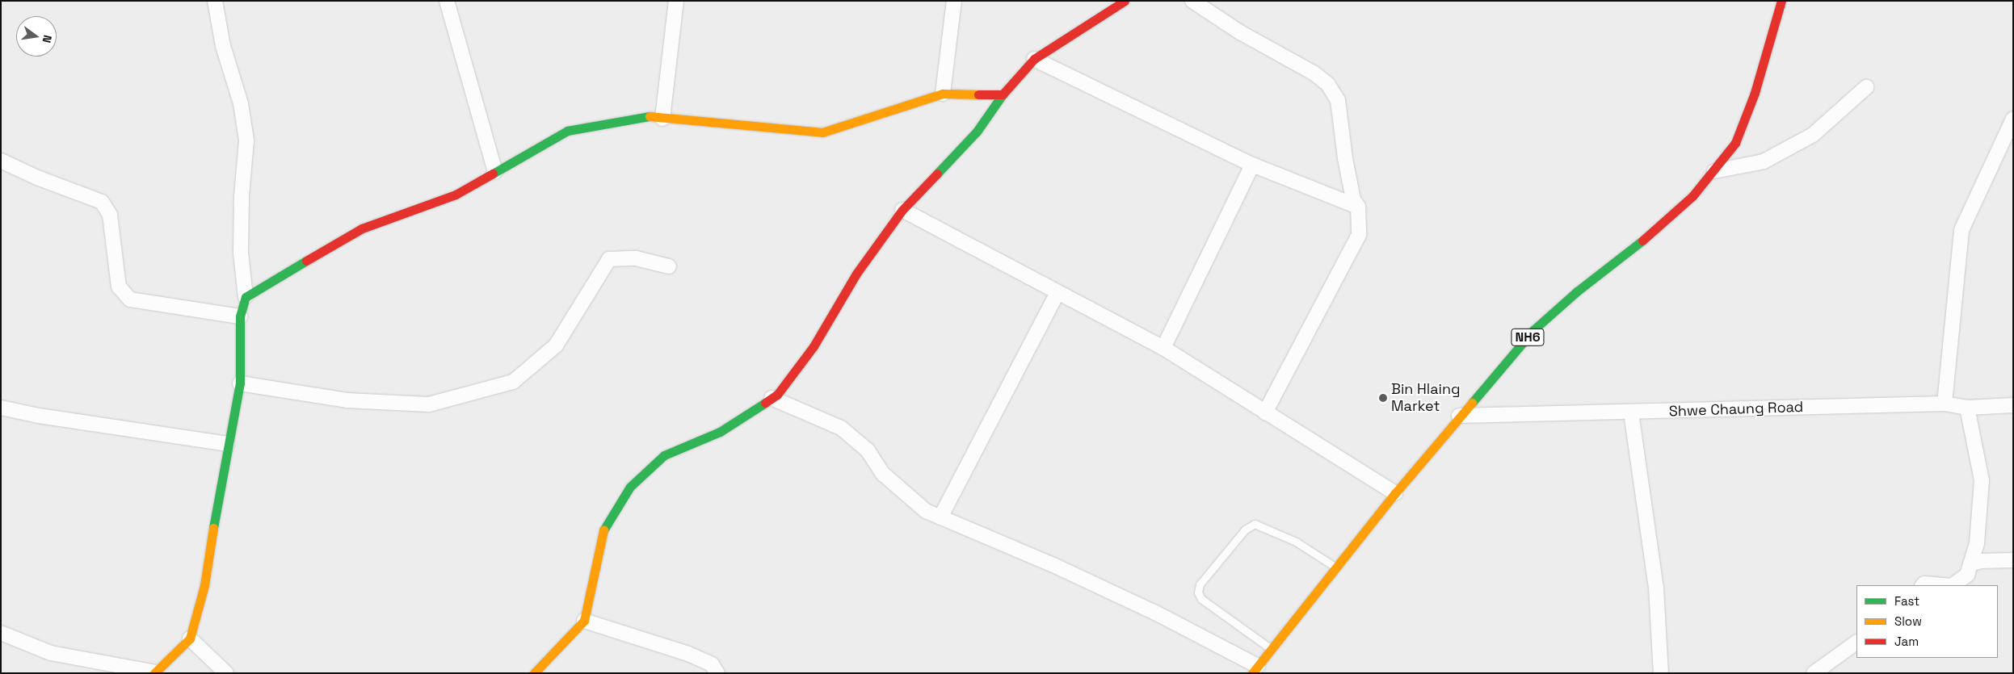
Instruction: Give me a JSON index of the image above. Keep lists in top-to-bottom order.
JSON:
{
  "streets": {
    "main road": ["NH6"],
    "street": ["Shwe Chaung Road"]
  },
  "crossings": [
    ["NH6", "Shwe Chaung Road"]
  ],
  "places": ["Bin Hlaing Market"],
  "legend": ["Fast", "Slow", "Jam"],
  "north": "right"
}
